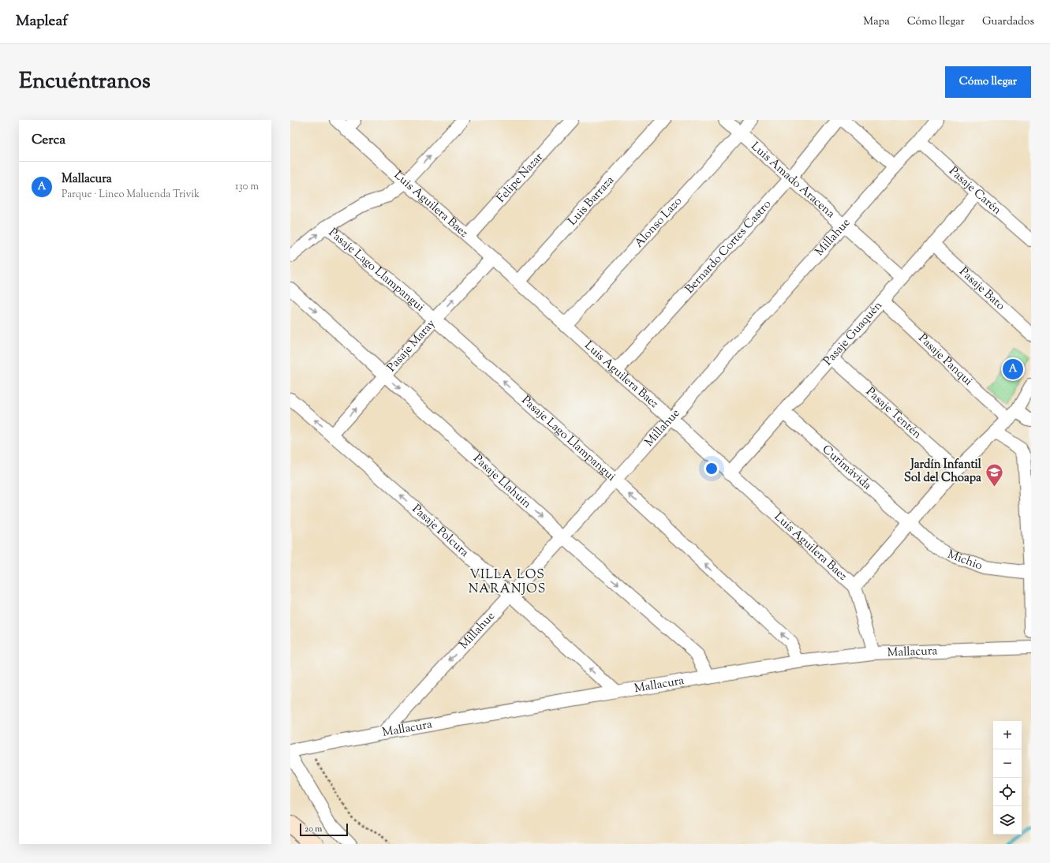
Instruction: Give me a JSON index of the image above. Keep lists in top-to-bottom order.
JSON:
{
  "streets": {
    "street": [
      "Felipe Nazar",
      "Luis Amado Aracena",
      "Pasaje Carén",
      "Luis Barraza",
      "Luis Aguilera Baez",
      "Alonso Lazo",
      "Millahue",
      "Bernardo Cortes Castro",
      "Pasaje Lago Llampangui",
      "Pasaje Bato",
      "Pasaje Guaquén",
      "Pasaje Maray",
      "Pasaje Panqui",
      "Pasaje Tentén",
      "Curimávida",
      "Pasaje Llahuin",
      "Pasaje Polcura",
      "Michio",
      "Mallacura"
    ]
  },
  "crossings": [
    ["Felipe Nazar", "Luis Aguilera Baez"],
    ["Luis Amado Aracena", "Alonso Lazo"],
    ["Luis Amado Aracena", "Millahue"],
    ["Luis Amado Aracena", "Bernardo Cortes Castro"],
    ["Luis Amado Aracena", "Pasaje Guaquén"],
    ["Pasaje Carén", "Millahue"],
    ["Pasaje Carén", "Pasaje Guaquén"],
    ["Luis Barraza", "Luis Aguilera Baez"],
    ["Luis Aguilera Baez", "Alonso Lazo"],
    ["Luis Aguilera Baez", "Millahue"],
    ["Luis Aguilera Baez", "Bernardo Cortes Castro"],
    ["Luis Aguilera Baez", "Pasaje Guaquén"],
    ["Luis Aguilera Baez", "Pasaje Maray"],
    ["Luis Aguilera Baez", "Mallacura"],
    ["Millahue", "Pasaje Lago Llampangui"],
    ["Millahue", "Pasaje Llahuin"],
    ["Millahue", "Pasaje Polcura"],
    ["Millahue", "Mallacura"],
    ["Pasaje Lago Llampangui", "Pasaje Maray"],
    ["Pasaje Lago Llampangui", "Mallacura"],
    ["Pasaje Bato", "Pasaje Guaquén"],
    ["Pasaje Guaquén", "Pasaje Panqui"],
    ["Pasaje Guaquén", "Pasaje Tentén"],
    ["Pasaje Guaquén", "Curimávida"],
    ["Pasaje Maray", "Pasaje Llahuin"],
    ["Pasaje Maray", "Pasaje Polcura"],
    ["Curimávida", "Michio"],
    ["Pasaje Llahuin", "Mallacura"],
    ["Pasaje Polcura", "Mallacura"]
  ],
  "one_way": [
    "Pasaje Lago Llampangui",
    "Pasaje Maray",
    "Pasaje Llahuin",
    "Pasaje Polcura"
  ],
  "districts": ["VILLA LOS NARANJOS"],
  "places": {
    "school or university": ["Jardín Infantil Sol del Choapa"]
  },
  "scale_bar": "20 m",
  "page": {
    "header": "Mapleaf",
    "nav": ["Mapa", "Cómo llegar", "Guardados"],
    "title": "Encuéntranos",
    "buttons": "Cómo llegar",
    "heading": "Cerca",
    "list": [
      {
        "mark": "A",
        "name": "Mallacura",
        "note": "Parque · Lineo Maluenda Trivik",
        "value": "130 m"
      }
    ],
    "pins": "A",
    "map_buttons": ["+", "−"],
    "scale": "20 m"
  }
}
